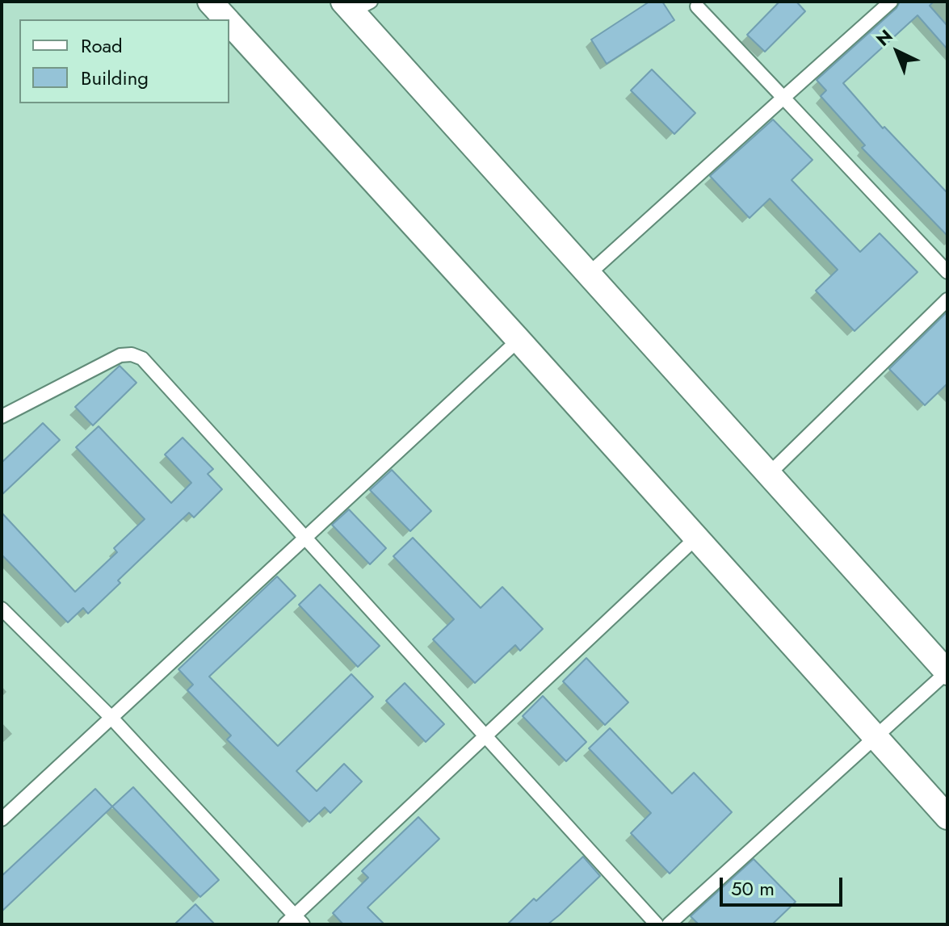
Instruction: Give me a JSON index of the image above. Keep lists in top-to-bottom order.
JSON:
{
  "legend": ["Road", "Building"],
  "scale_bar": "50 m",
  "north": "top left"
}
